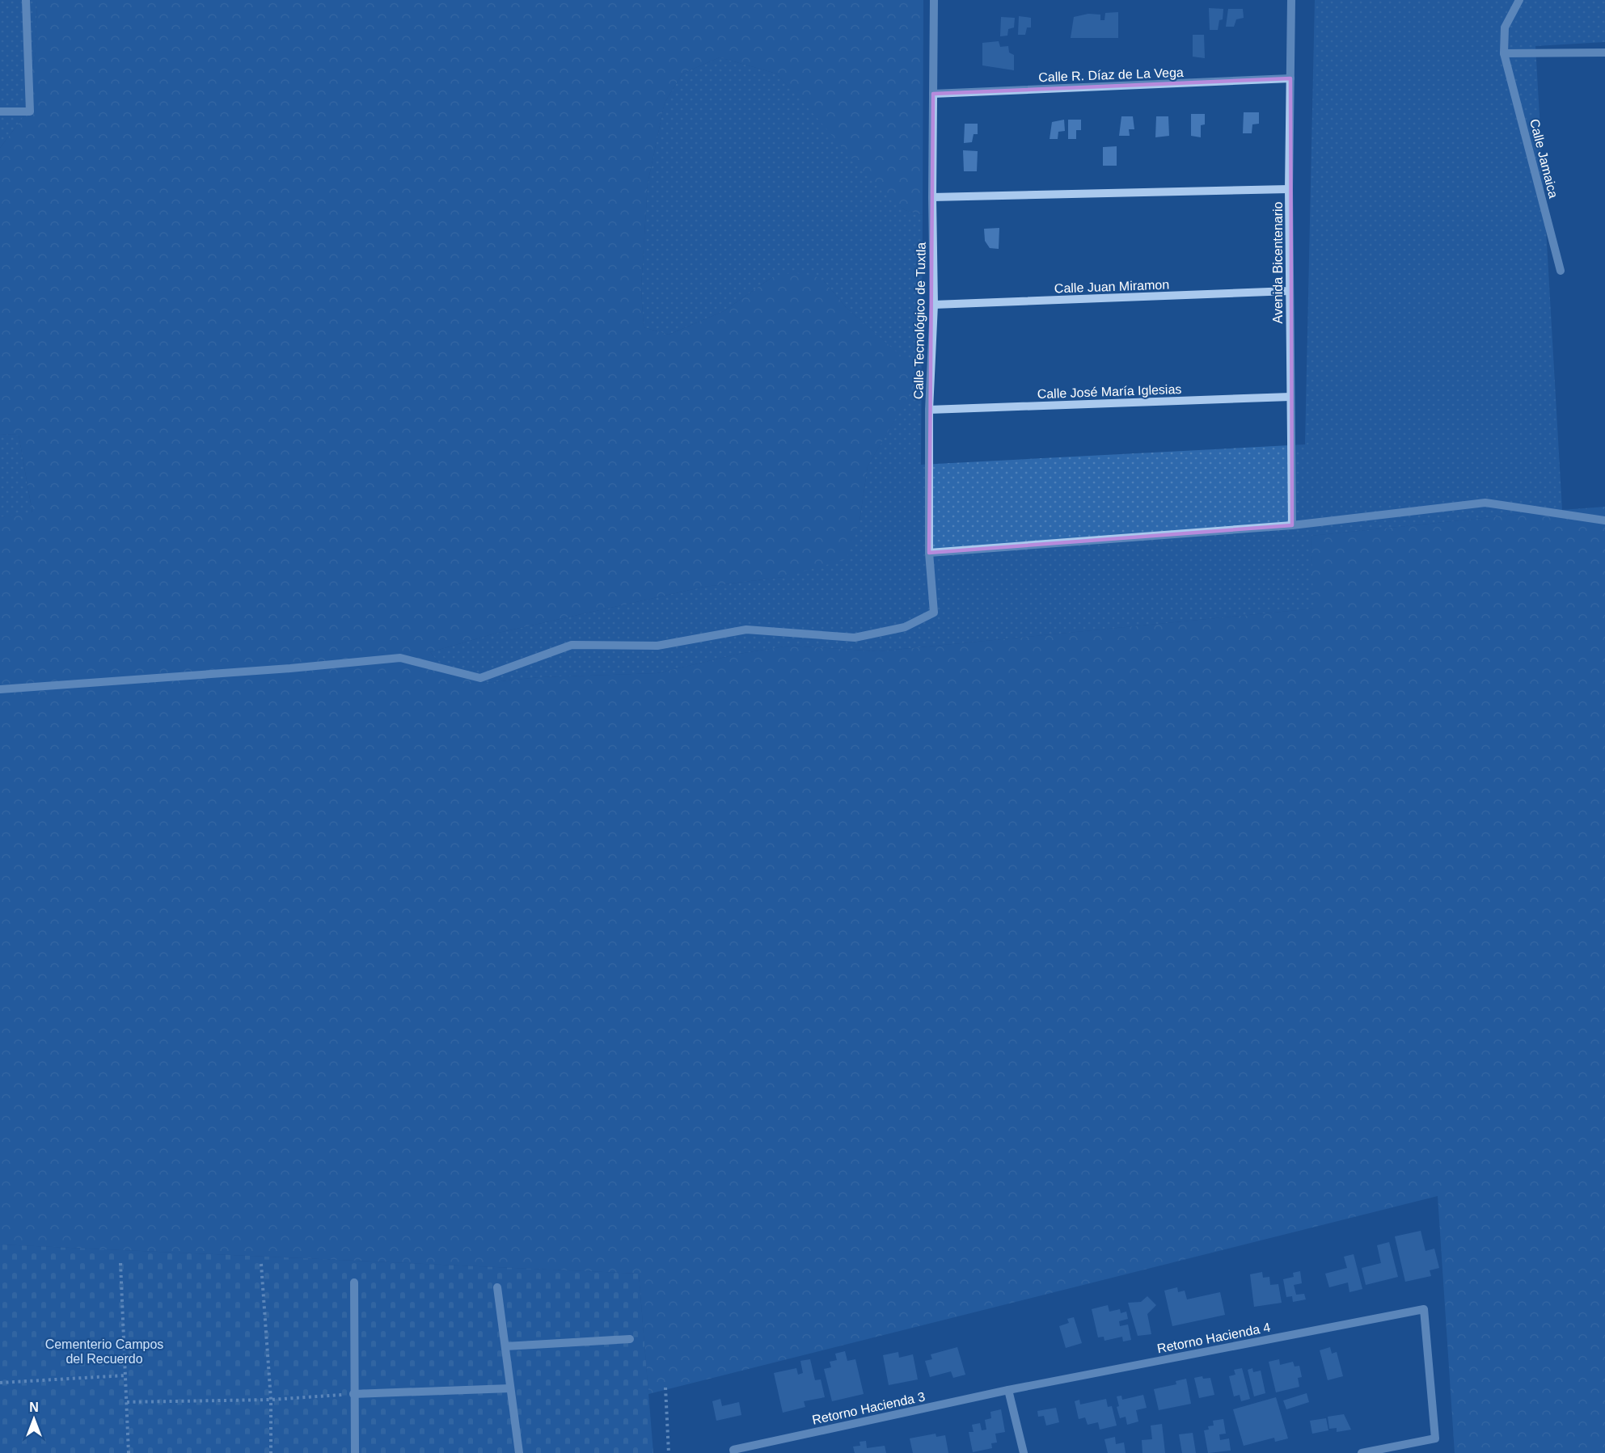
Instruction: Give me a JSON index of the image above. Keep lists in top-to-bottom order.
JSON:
{
  "streets": {
    "street": [
      "Calle R. Díaz de La Vega",
      "Calle Jamaica",
      "Avenida Bicentenario",
      "Calle Juan Miramon",
      "Calle Tecnológico de Tuxtla",
      "Calle José María Iglesias",
      "Retorno Hacienda 4",
      "Retorno Hacienda 3"
    ]
  },
  "crossings": [
    ["Calle R. Díaz de La Vega", "Avenida Bicentenario"],
    ["Calle R. Díaz de La Vega", "Calle Tecnológico de Tuxtla"],
    ["Avenida Bicentenario", "Calle Juan Miramon"],
    ["Avenida Bicentenario", "Calle José María Iglesias"],
    ["Calle Juan Miramon", "Calle Tecnológico de Tuxtla"],
    ["Calle Tecnológico de Tuxtla", "Calle José María Iglesias"],
    ["Retorno Hacienda 4", "Retorno Hacienda 3"]
  ],
  "parks": ["Cementerio Campos del Recuerdo"],
  "north": "top"
}
